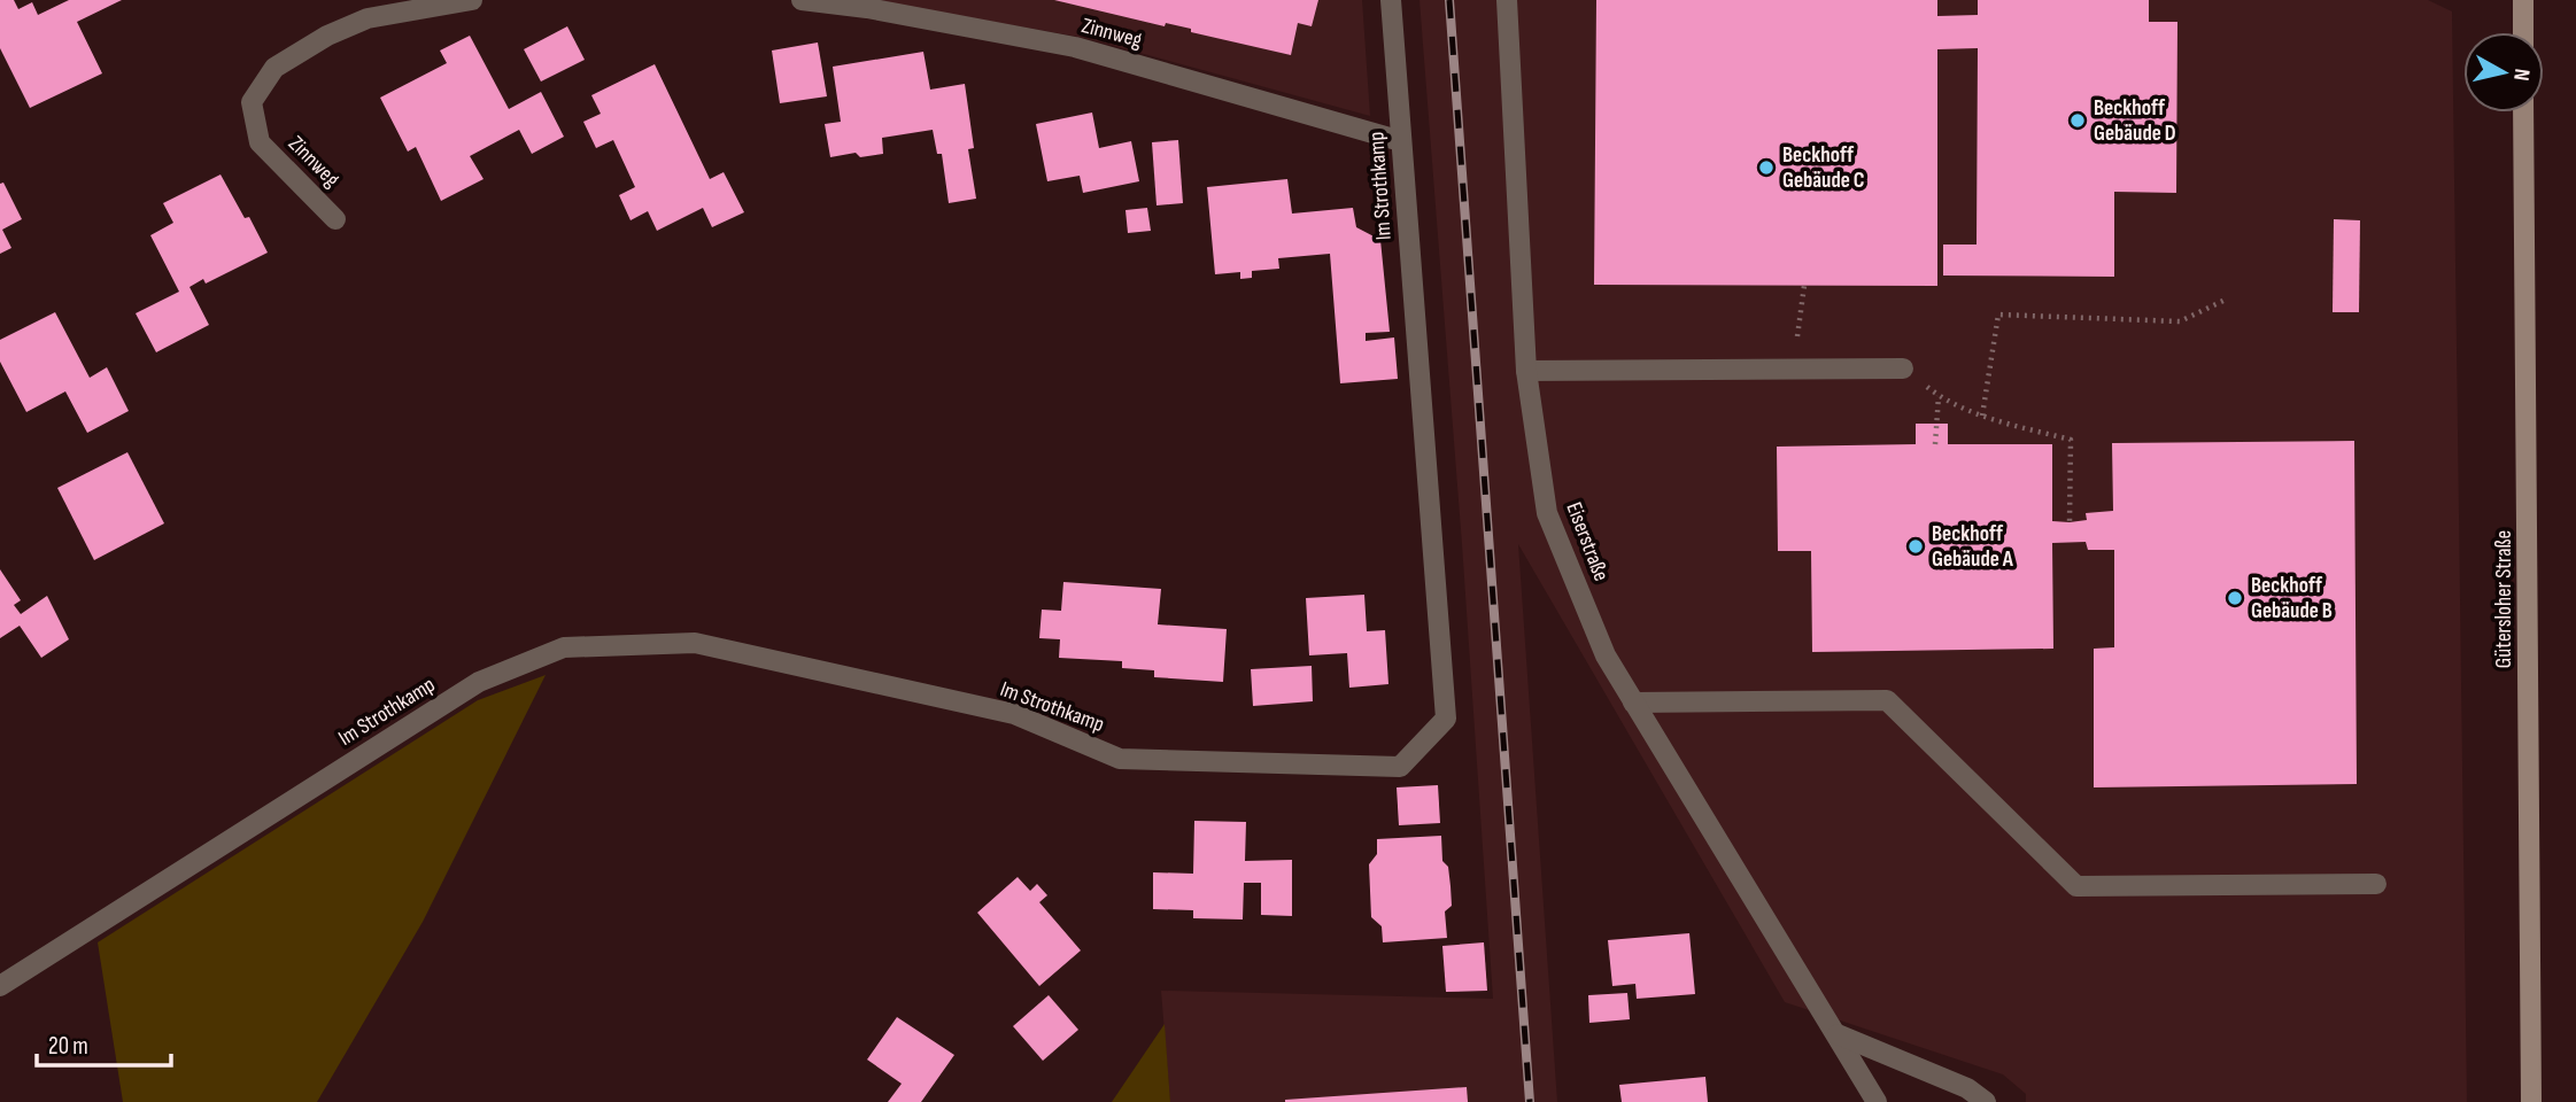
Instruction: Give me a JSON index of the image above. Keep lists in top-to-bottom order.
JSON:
{
  "streets": {
    "main road": ["Gütersloher Straße"],
    "street": ["Zinnweg", "Im Strothkamp", "Eiserstraße"]
  },
  "crossings": [
    ["Zinnweg", "Im Strothkamp"]
  ],
  "places": [
    "Beckhoff Gebäude D",
    "Beckhoff Gebäude C",
    "Beckhoff Gebäude A",
    "Beckhoff Gebäude B"
  ],
  "scale_bar": "20 m",
  "north": "right"
}
